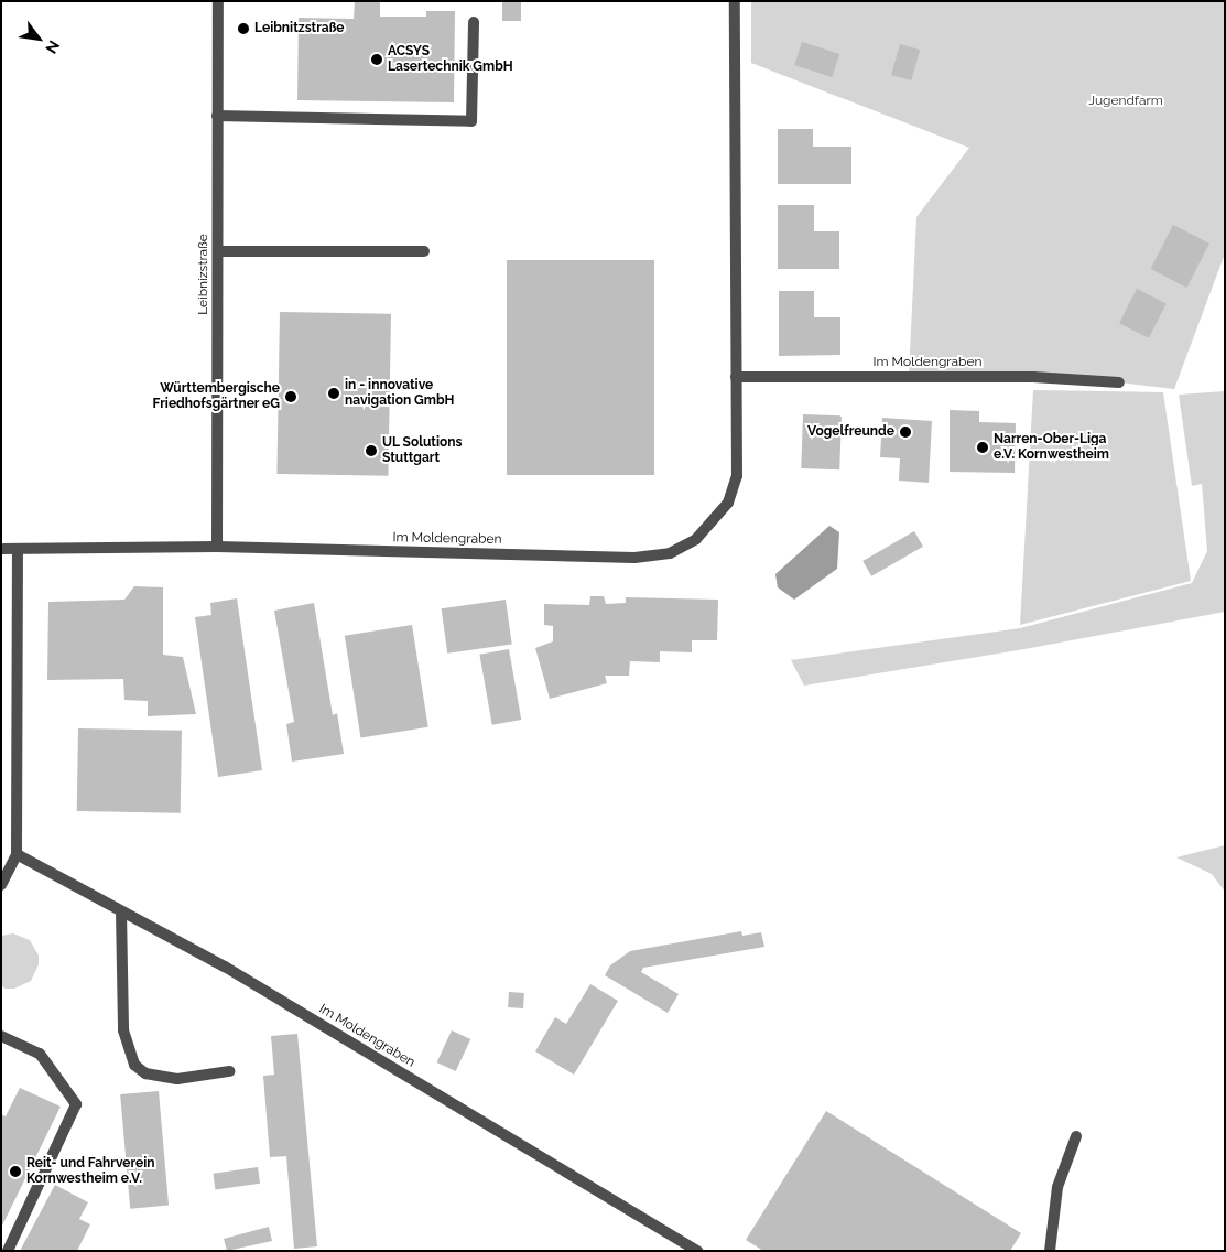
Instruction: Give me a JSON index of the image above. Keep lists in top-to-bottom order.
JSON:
{
  "streets": {
    "street": ["Leibnizstraße", "Im Moldengraben"]
  },
  "crossings": [
    ["Leibnizstraße", "Im Moldengraben"]
  ],
  "parks": ["Jugendfarm"],
  "places": [
    "Leibnitzstraße",
    "ACSYS Lasertechnik GmbH",
    "in - innovative navigation GmbH",
    "Württembergische Friedhofsgärtner eG",
    "Vogelfreunde",
    "Narren-Ober-Liga e.V. Kornwestheim",
    "UL Solutions Stuttgart",
    "Reit- und Fahrverein Kornwestheim e.V."
  ],
  "north": "bottom right"
}
